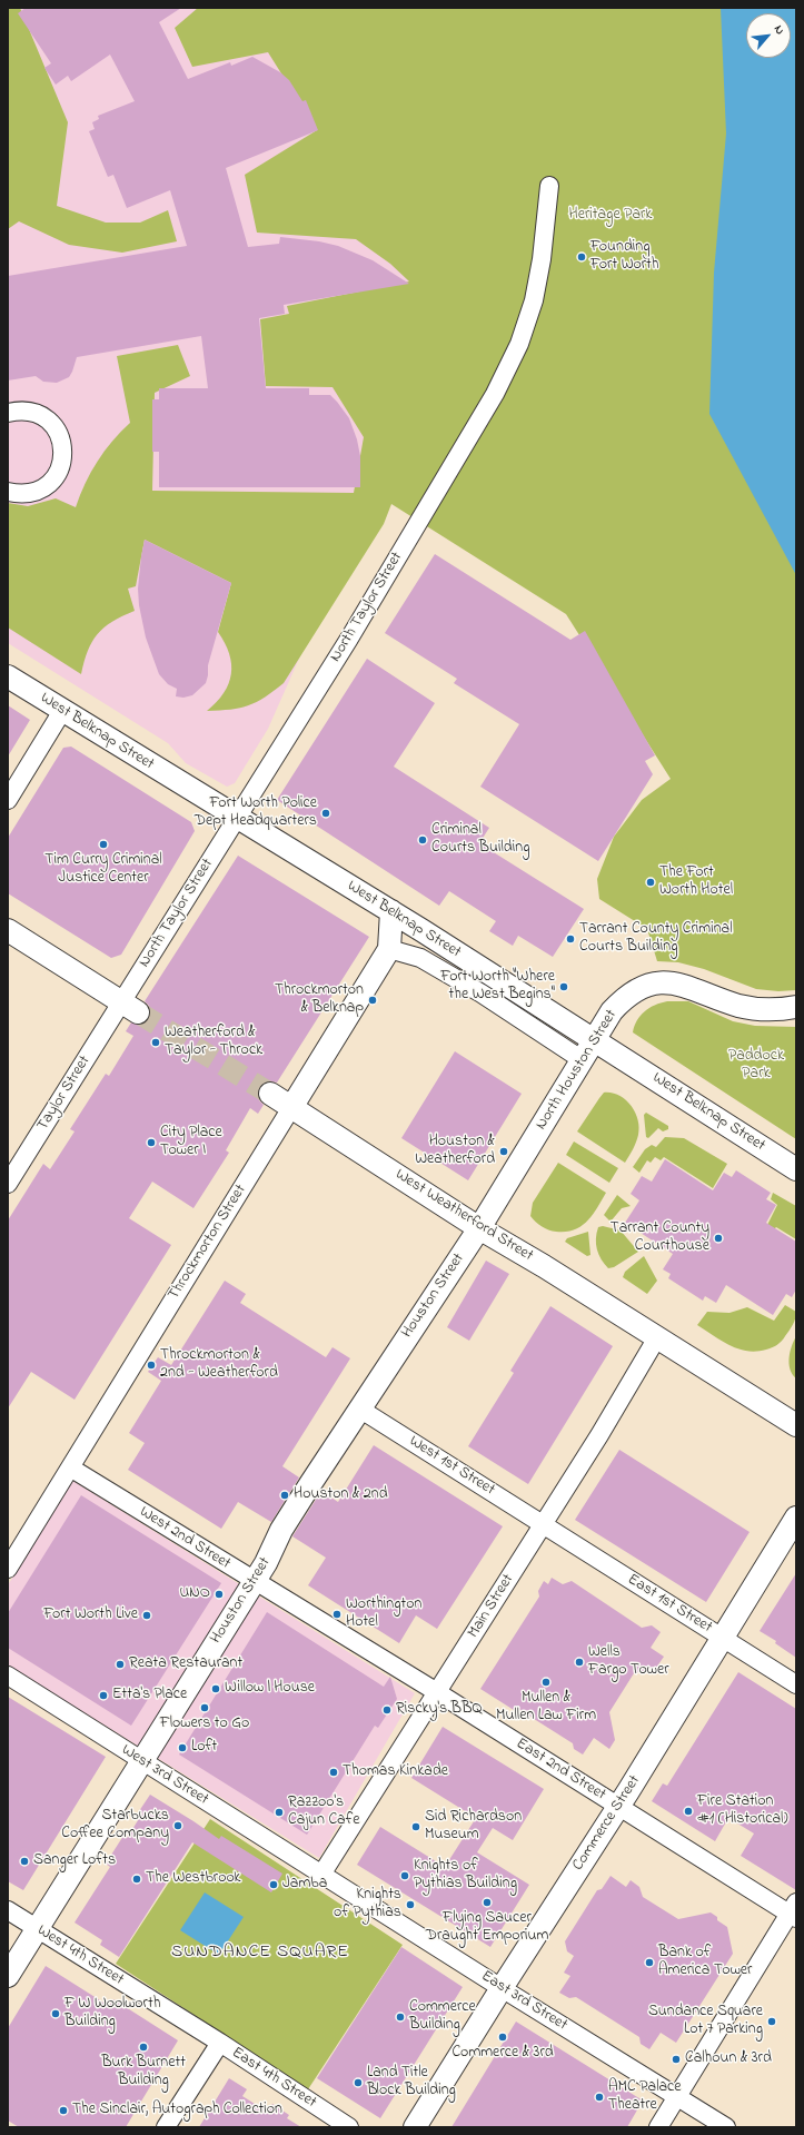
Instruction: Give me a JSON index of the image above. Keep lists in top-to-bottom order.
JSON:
{
  "streets": {
    "main road": [
      "West Belknap Street",
      "North Houston Street",
      "West Weatherford Street",
      "Throckmorton Street",
      "Houston Street",
      "Commerce Street"
    ],
    "street": [
      "North Taylor Street",
      "Taylor Street",
      "West 1st Street",
      "West 2nd Street",
      "East 1st Street",
      "Main Street",
      "East 2nd Street",
      "West 3rd Street",
      "West 4th Street",
      "East 3rd Street",
      "East 4th Street"
    ]
  },
  "crossings": [
    ["North Taylor Street", "West Belknap Street"],
    ["North Taylor Street", "Taylor Street"],
    ["West Belknap Street", "North Houston Street"],
    ["West Belknap Street", "Throckmorton Street"],
    ["North Houston Street", "West Weatherford Street"],
    ["North Houston Street", "Houston Street"],
    ["West Weatherford Street", "Throckmorton Street"],
    ["West Weatherford Street", "Houston Street"],
    ["West Weatherford Street", "Main Street"],
    ["Throckmorton Street", "West 2nd Street"],
    ["Houston Street", "West 1st Street"],
    ["Houston Street", "West 2nd Street"],
    ["Houston Street", "West 3rd Street"],
    ["Houston Street", "West 4th Street"],
    ["West 1st Street", "East 1st Street"],
    ["West 1st Street", "Main Street"],
    ["West 2nd Street", "Main Street"],
    ["West 2nd Street", "East 2nd Street"],
    ["East 1st Street", "Main Street"],
    ["East 1st Street", "Commerce Street"],
    ["Main Street", "East 2nd Street"],
    ["Main Street", "West 3rd Street"],
    ["Main Street", "East 3rd Street"],
    ["East 2nd Street", "Commerce Street"],
    ["West 3rd Street", "East 3rd Street"],
    ["Commerce Street", "East 3rd Street"],
    ["West 4th Street", "East 4th Street"]
  ],
  "districts": ["SUNDANCE SQUARE"],
  "parks": ["Heritage Park", "Paddock Park"],
  "places": [
    "Founding Fort Worth",
    "Fort Worth Police Dept Headquarters",
    "Criminal Courts Building",
    "Tim Curry Criminal Justice Center",
    "The Fort Worth Hotel",
    "Tarrant County Criminal Courts Building",
    "Fort Worth \"Where the West Begins\"",
    "Throckmorton & Belknap",
    "Weatherford & Taylor - Throck",
    "City Place Tower I",
    "Houston & Weatherford",
    "Tarrant County Courthouse",
    "Throckmorton & 2nd - Weatherford",
    "Houston & 2nd",
    "UNO",
    "Worthington Hotel",
    "Fort Worth Live",
    "Wells Fargo Tower",
    "Reata Restaurant",
    "Mullen & Mullen Law Firm",
    "Willow | House",
    "Etta's Place",
    "Flowers to Go",
    "Riscky's BBQ",
    "Loft",
    "Thomas Kinkade",
    "Fire Station #1 (Historical)",
    "Razzoo's Cajun Cafe",
    "Starbucks Coffee Company",
    "Sid Richardson Museum",
    "Sanger Lofts",
    "Knights of Pythias Building",
    "The Westbrook",
    "Jamba",
    "Flying Saucer Draught Emporium",
    "Knights of Pythias",
    "Bank of America Tower",
    "F W Woolworth Building",
    "Commerce Building",
    "Sundance Square Lot 7 Parking",
    "Commerce & 3rd",
    "Burk Burnett Building",
    "Calhoun & 3rd",
    "Land Title Block Building",
    "AMC Palace Theatre",
    "The Sinclair, Autograph Collection"
  ],
  "north": "top right"
}
